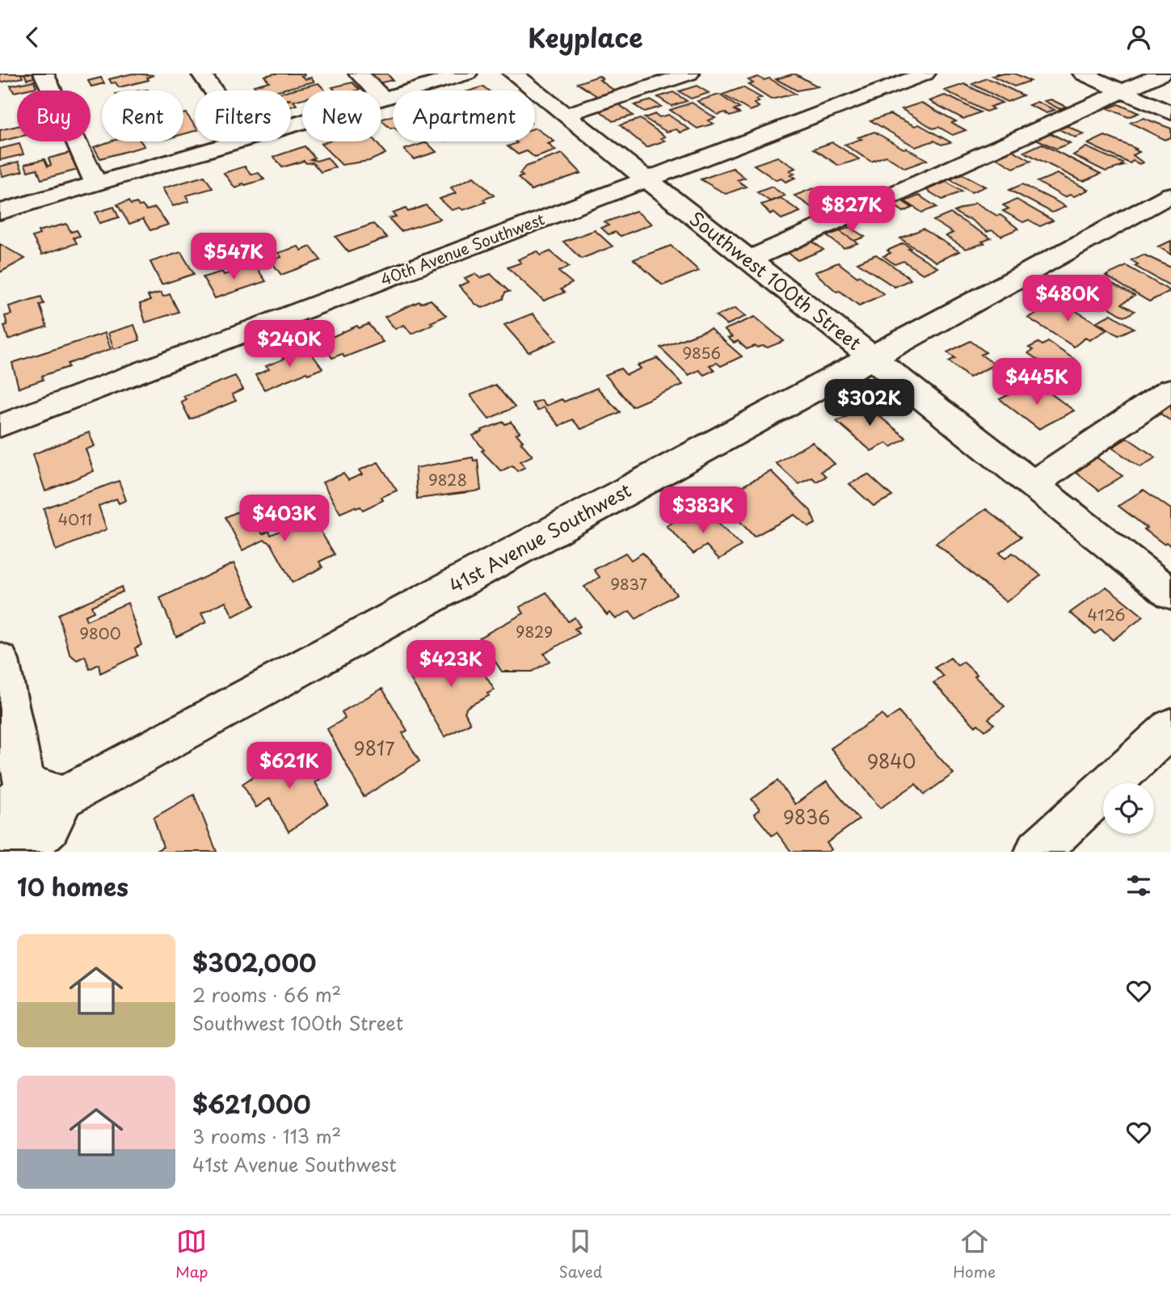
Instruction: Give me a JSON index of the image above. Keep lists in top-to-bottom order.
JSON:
{
  "streets": {
    "street": ["40th Avenue Southwest", "Southwest 100th Street", "41st Avenue Southwest"]
  },
  "crossings": [
    ["40th Avenue Southwest", "Southwest 100th Street"],
    ["Southwest 100th Street", "41st Avenue Southwest"]
  ],
  "house_numbers": [
    "9856",
    "9828",
    "4011",
    "9837",
    "4126",
    "9829",
    "9800",
    "9817",
    "9840",
    "9836"
  ],
  "page": {
    "header": "Keyplace",
    "chip": [
      "Buy",
      "Rent",
      "Filters",
      "New",
      "Apartment"
    ],
    "price": [
      "$827K",
      "$547K",
      "$480K",
      "$240K",
      "$445K",
      "$302K",
      "$383K",
      "$403K",
      "$423K",
      "$621K"
    ],
    "heading": "10 homes",
    "list": [
      {
        "name": "$302,000",
        "note": "2 rooms · 66 m² · Southwest 100th Street"
      },
      {
        "name": "$621,000",
        "note": "3 rooms · 113 m² · 41st Avenue Southwest"
      }
    ],
    "tabs": ["Map", "Saved", "Home"]
  }
}
